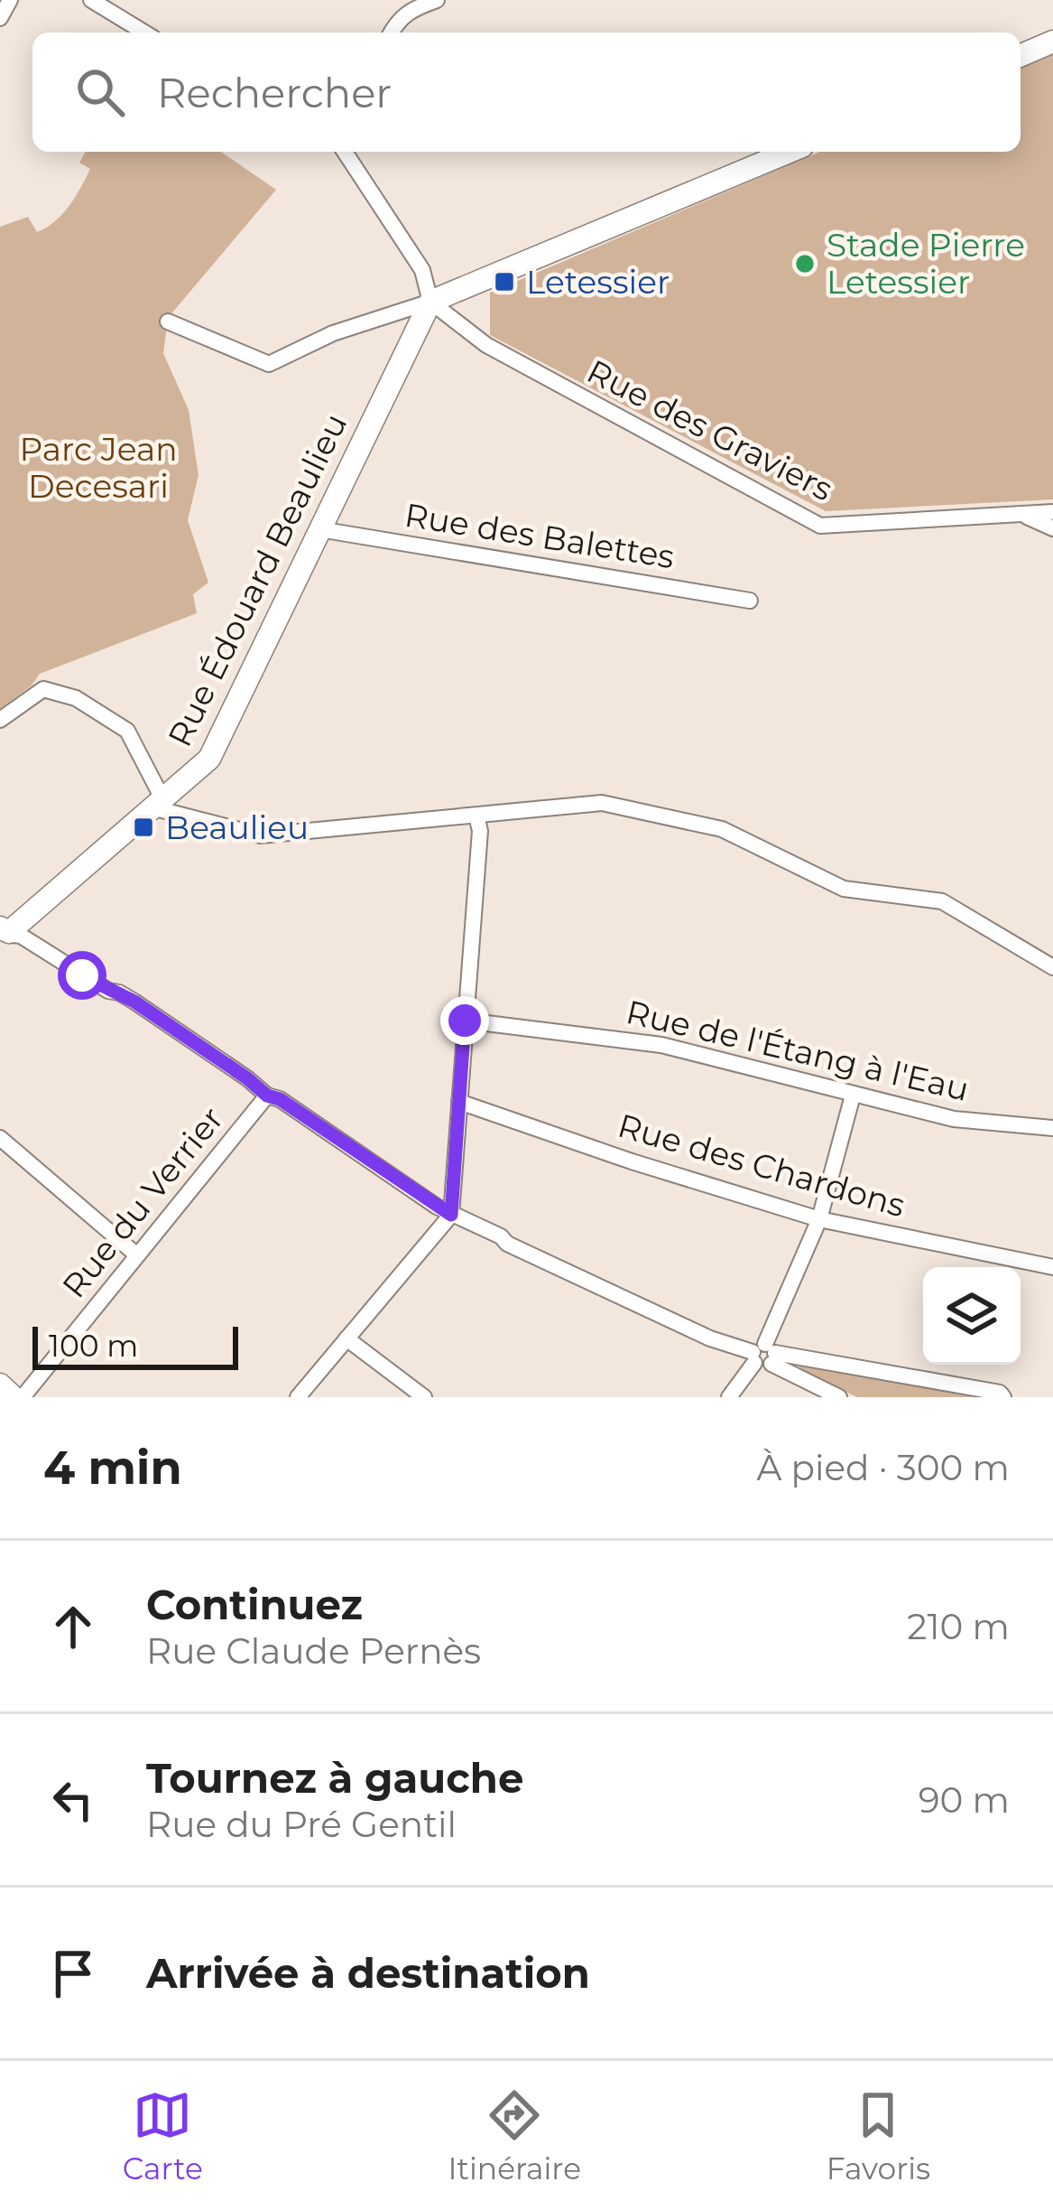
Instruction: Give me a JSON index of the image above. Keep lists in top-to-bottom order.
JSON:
{
  "streets": {
    "street": [
      "Rue des Graviers",
      "Rue des Balettes",
      "Rue Édouard Beaulieu",
      "Rue de l'Étang à l'Eau",
      "Rue des Chardons",
      "Rue du Verrier"
    ]
  },
  "crossings": [
    ["Rue des Graviers", "Rue Édouard Beaulieu"],
    ["Rue des Balettes", "Rue Édouard Beaulieu"]
  ],
  "parks": ["Parc Jean Decesari"],
  "places": {
    "other": ["Stade Pierre Letessier"],
    "transit": ["Letessier", "Beaulieu"]
  },
  "scale_bar": "100 m",
  "page": {
    "search": "Rechercher",
    "scale": "100 m",
    "heading": ["4 min", "À pied · 300 m"],
    "list": [
      ["Continuez", "Rue Claude Pernès", "210 m"],
      ["Tournez à gauche", "Rue du Pré Gentil", "90 m"],
      "Arrivée à destination"
    ],
    "nav": ["Carte", "Itinéraire", "Favoris"]
  }
}
